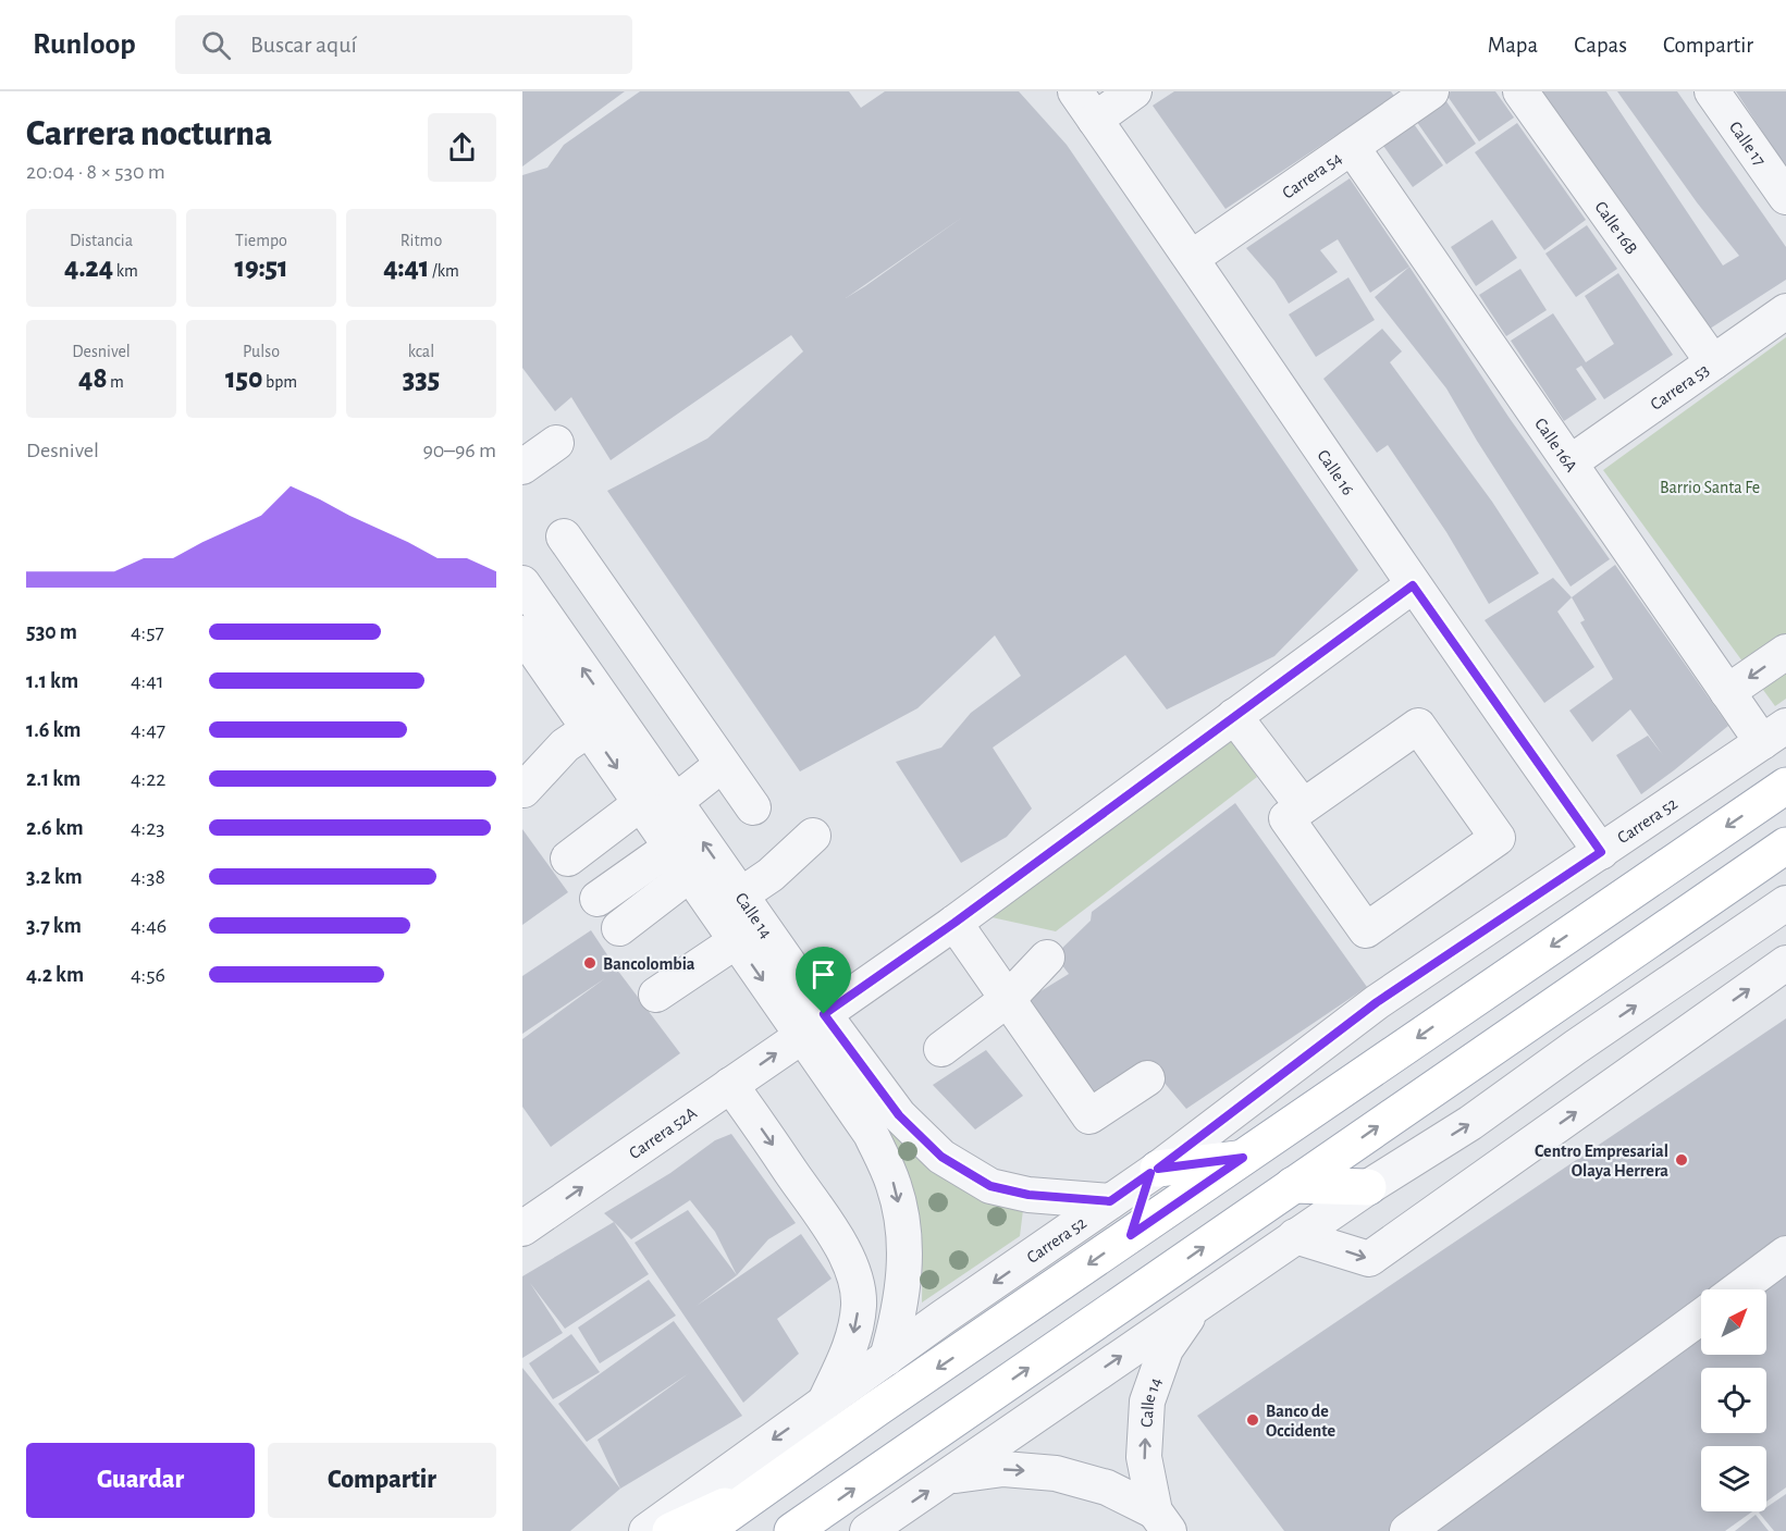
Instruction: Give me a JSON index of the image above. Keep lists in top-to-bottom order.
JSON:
{
  "streets": {
    "street": [
      "Calle 17",
      "Carrera 54",
      "Calle 16B",
      "Carrera 53",
      "Calle 16A",
      "Calle 16",
      "Carrera 52",
      "Calle 14",
      "Carrera 52A"
    ]
  },
  "crossings": [
    ["Carrera 54", "Calle 16A"],
    ["Carrera 54", "Calle 16"],
    ["Calle 16B", "Carrera 53"],
    ["Carrera 53", "Calle 16A"],
    ["Calle 16A", "Carrera 52"],
    ["Calle 16", "Carrera 52"],
    ["Calle 16", "Carrera 52A"],
    ["Carrera 52", "Calle 14"],
    ["Calle 14", "Carrera 52A"]
  ],
  "parks": ["Barrio Santa Fe"],
  "places": ["Bancolombia", "Centro Empresarial Olaya Herrera", "Banco de Occidente"],
  "north": "top right",
  "page": {
    "header": "Runloop",
    "search": "Buscar aquí",
    "nav": ["Mapa", "Capas", "Compartir"],
    "heading": ["Carrera nocturna", "20:04 · 8 × 530 m"],
    "stats": [
      ["Distancia", "4.24 km"],
      ["Tiempo", "19:51"],
      ["Ritmo", "4:41 /km"],
      ["Desnivel", "48 m"],
      ["Pulso", "150 bpm"],
      ["kcal", "335"]
    ],
    "chart": ["Desnivel", "90–96 m"],
    "list": [
      {
        "name": "530 m",
        "note": "4:57"
      },
      {
        "name": "1.1 km",
        "note": "4:41"
      },
      {
        "name": "1.6 km",
        "note": "4:47"
      },
      {
        "name": "2.1 km",
        "note": "4:22"
      },
      {
        "name": "2.6 km",
        "note": "4:23"
      },
      {
        "name": "3.2 km",
        "note": "4:38"
      },
      {
        "name": "3.7 km",
        "note": "4:46"
      },
      {
        "name": "4.2 km",
        "note": "4:56"
      }
    ],
    "buttons": ["Guardar", "Compartir"]
  }
}
